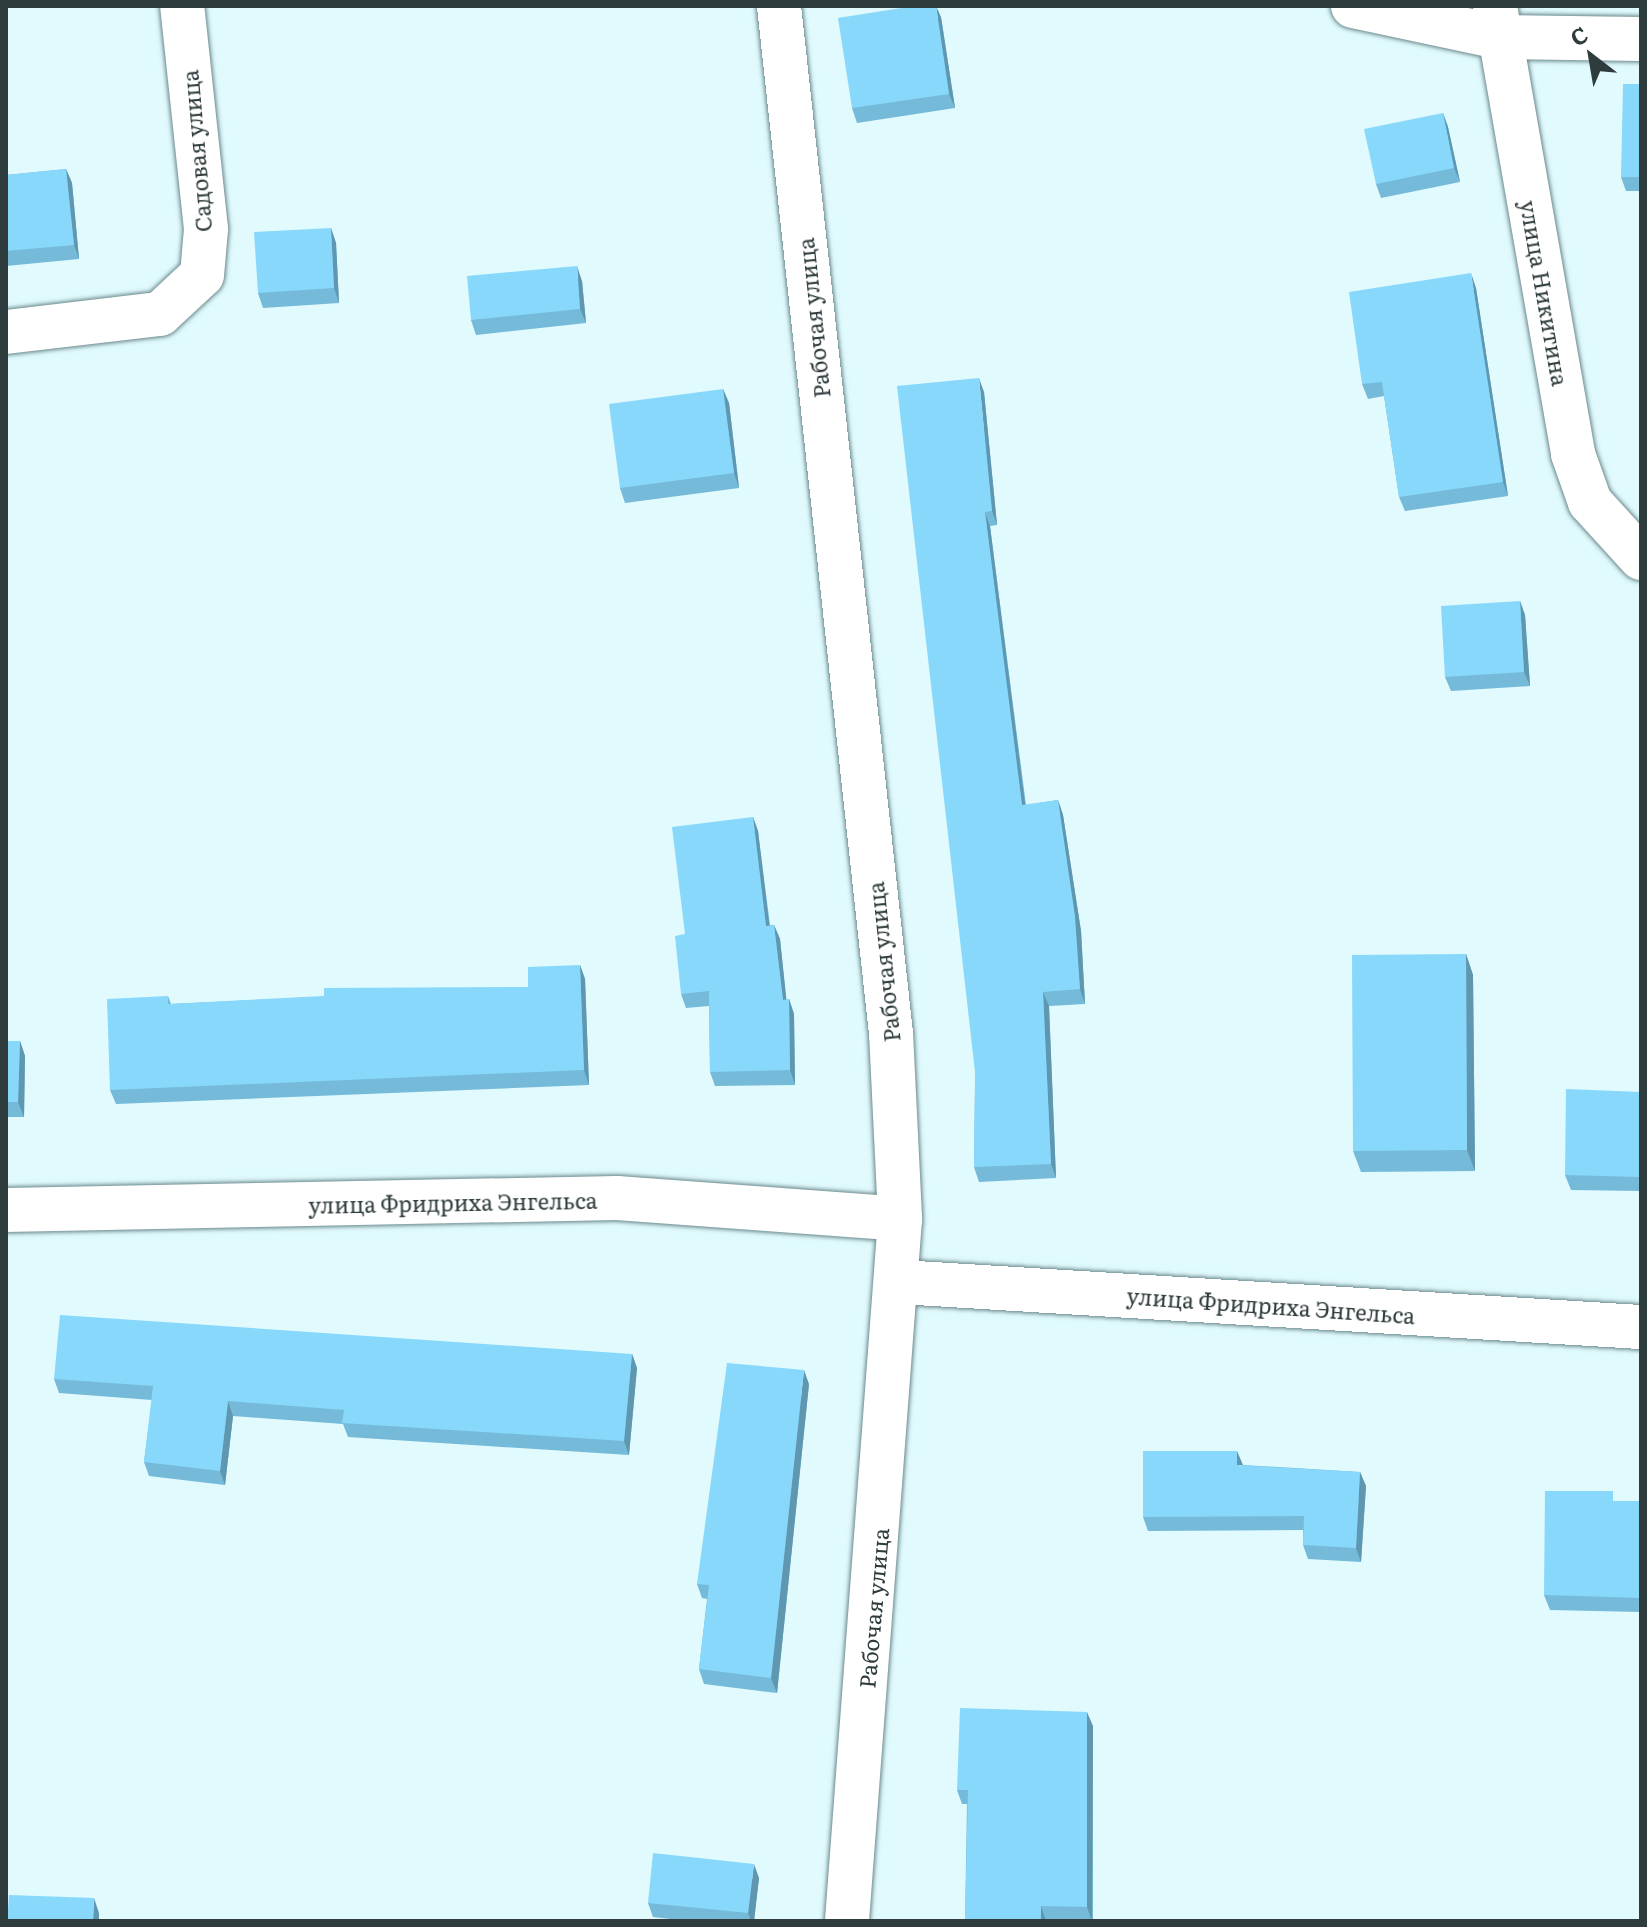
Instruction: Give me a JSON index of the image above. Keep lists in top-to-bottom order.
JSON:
{
  "streets": {
    "street": [
      "Садовая улица",
      "улица Никитина",
      "Рабочая улица",
      "улица Фридриха Энгельса"
    ]
  },
  "crossings": [
    ["Рабочая улица", "улица Фридриха Энгельса"]
  ],
  "north": "top left"
}
